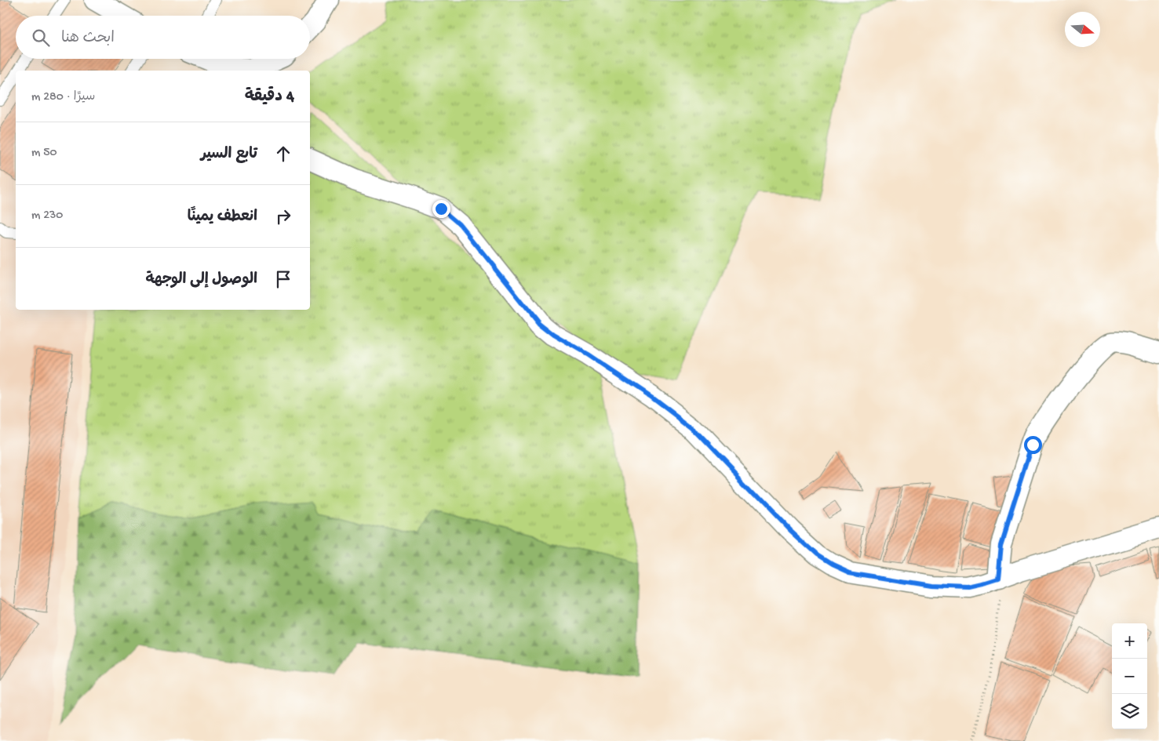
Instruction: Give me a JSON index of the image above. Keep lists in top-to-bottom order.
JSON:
{
  "north": "right",
  "page": {
    "search": "ابحث هنا",
    "heading": ["4 دقيقة", "سيرًا · 280 m"],
    "list": [
      ["تابع السير", "50 m"],
      ["انعطف يمينًا", "230 m"],
      "الوصول إلى الوجهة"
    ],
    "map_buttons": ["+", "−"]
  }
}
